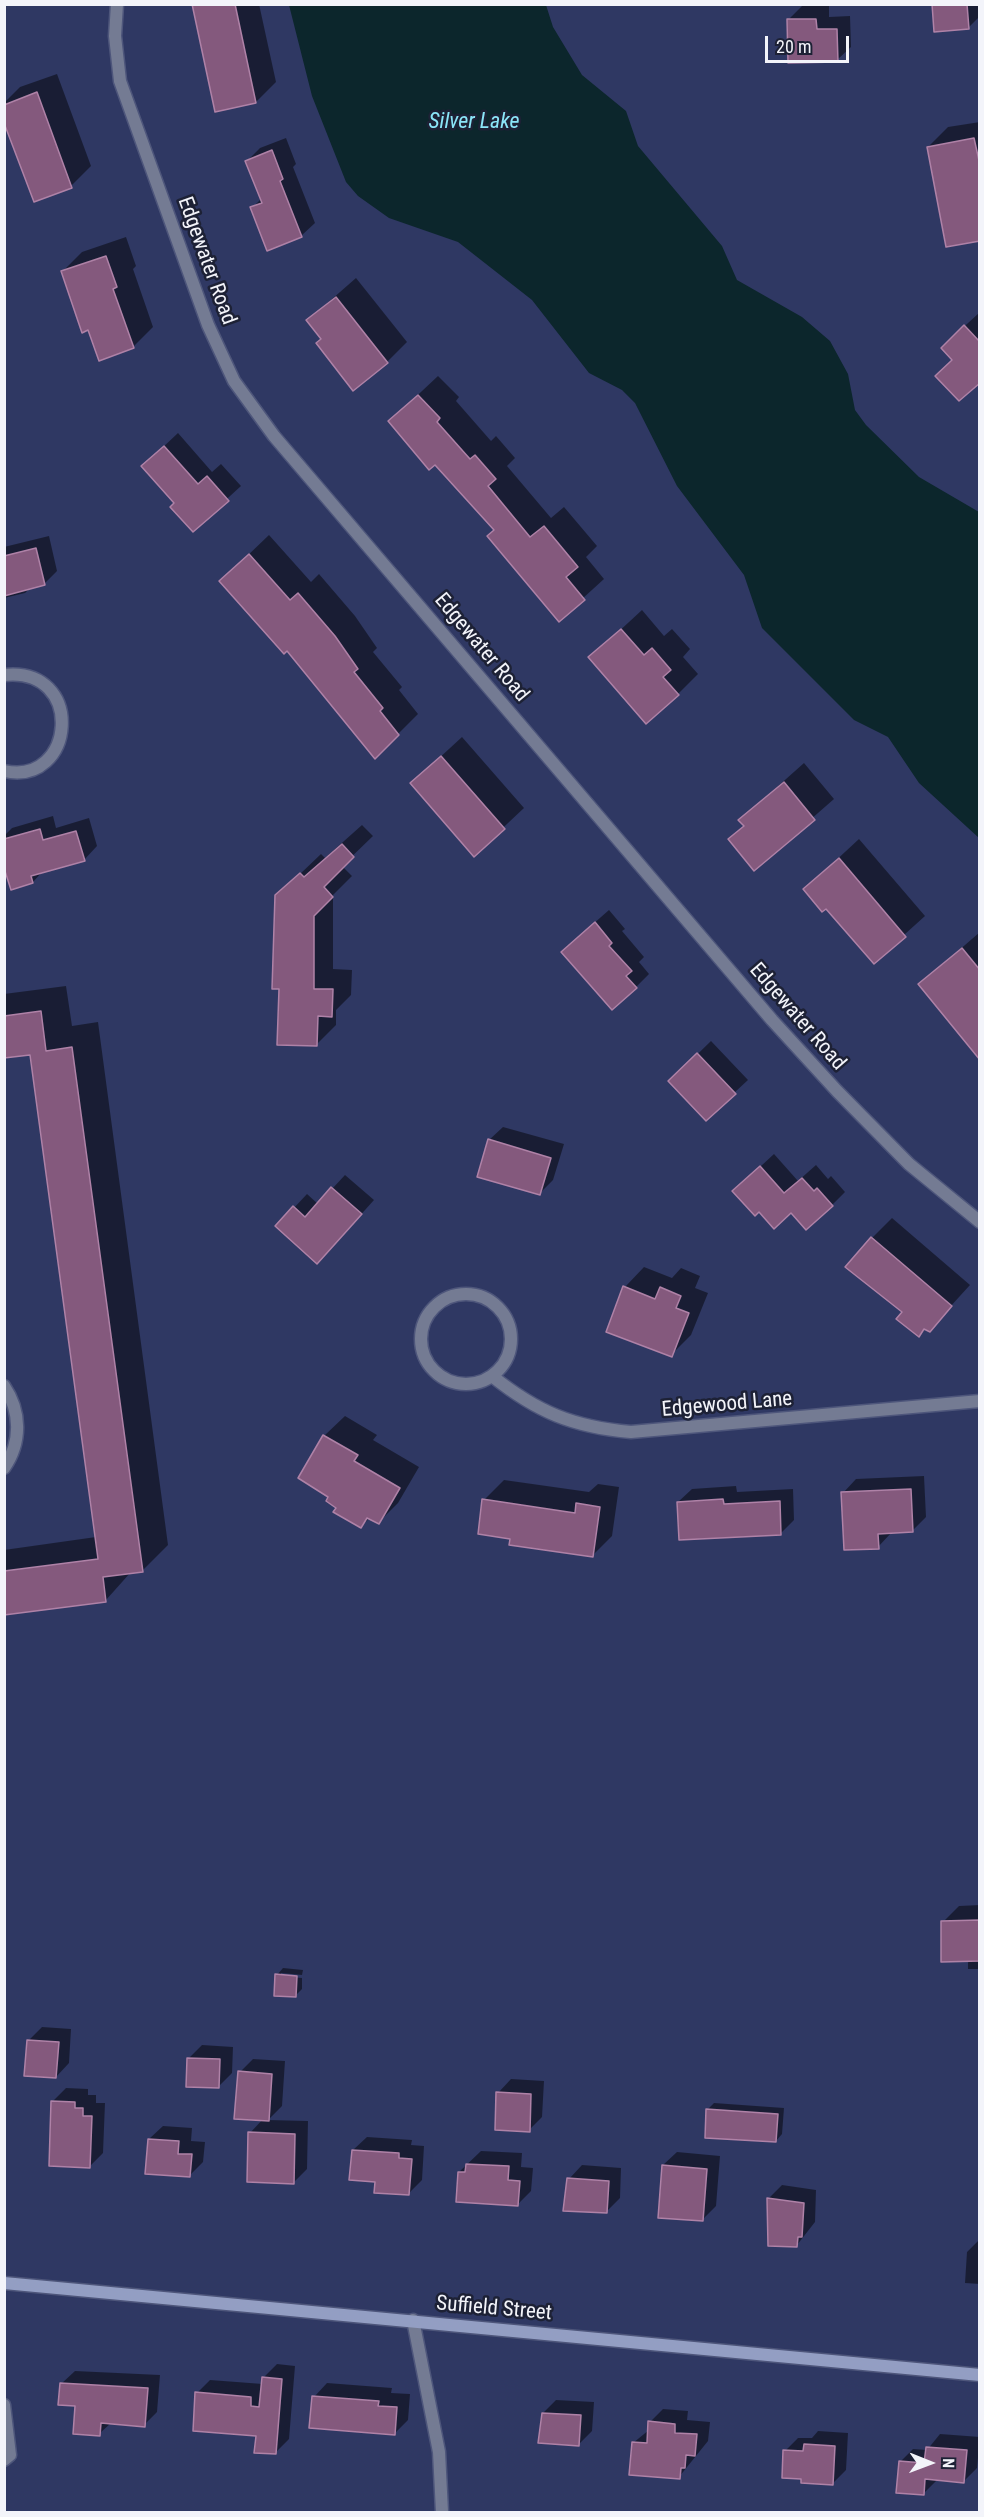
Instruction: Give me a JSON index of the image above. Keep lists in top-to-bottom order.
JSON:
{
  "streets": {
    "main road": ["Suffield Street"],
    "street": ["Edgewater Road", "Edgewood Lane"]
  },
  "water": ["Silver Lake"],
  "scale_bar": "20 m",
  "north": "right"
}
